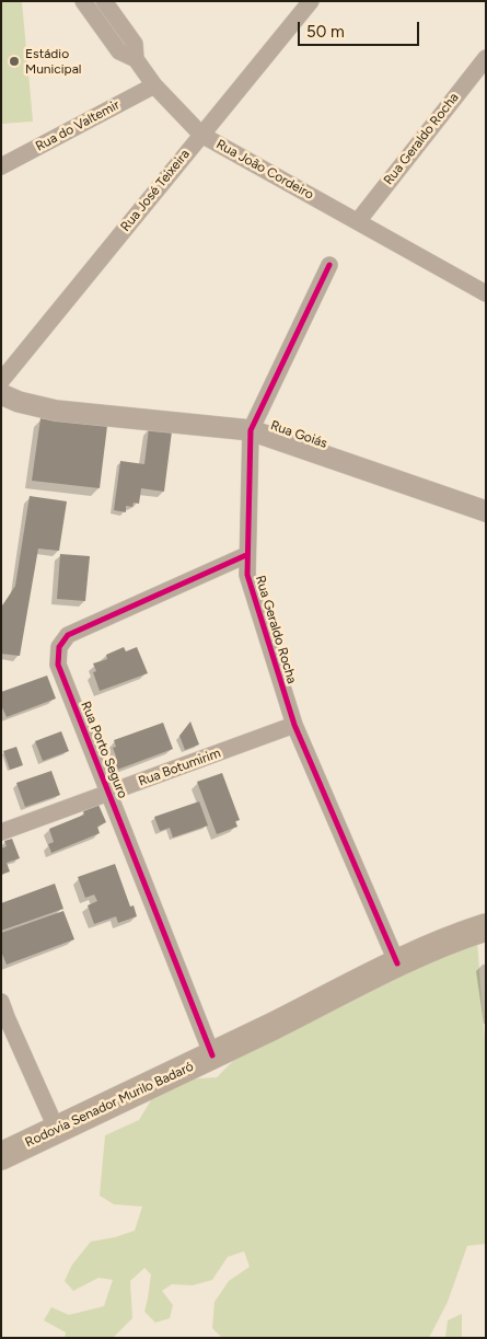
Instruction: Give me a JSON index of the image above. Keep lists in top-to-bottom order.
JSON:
{
  "streets": {
    "main road": ["Rodovia Senador Murilo Badaró"],
    "street": [
      "Rua do Valtemir",
      "Rua Geraldo Rocha",
      "Rua João Cordeiro",
      "Rua José Teixeira",
      "Rua Goiás",
      "Rua Porto Seguro",
      "Rua Botumirim"
    ]
  },
  "crossings": [
    ["Rua do Valtemir", "Rua João Cordeiro"],
    ["Rua Geraldo Rocha", "Rua João Cordeiro"],
    ["Rua Geraldo Rocha", "Rua Goiás"],
    ["Rua Geraldo Rocha", "Rua Porto Seguro"],
    ["Rua Geraldo Rocha", "Rua Botumirim"],
    ["Rua Geraldo Rocha", "Rodovia Senador Murilo Badaró"],
    ["Rua João Cordeiro", "Rua José Teixeira"],
    ["Rua Porto Seguro", "Rua Botumirim"],
    ["Rua Porto Seguro", "Rodovia Senador Murilo Badaró"]
  ],
  "places": ["Estádio Municipal"],
  "scale_bar": "50 m"
}
